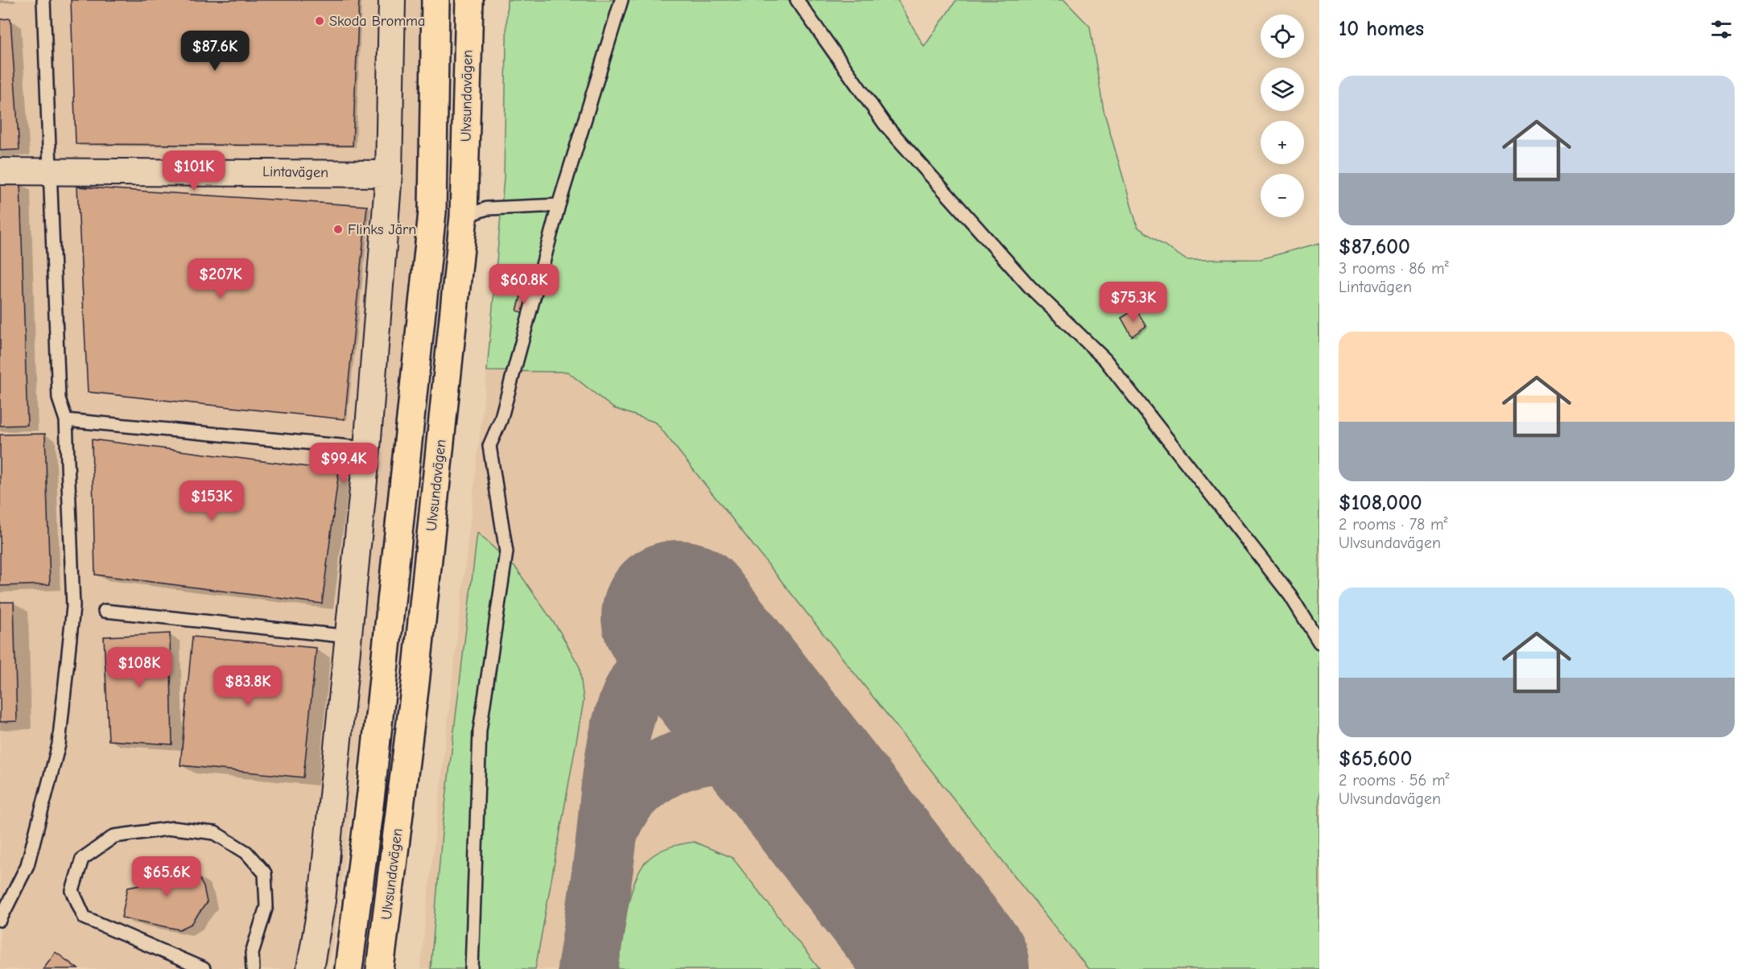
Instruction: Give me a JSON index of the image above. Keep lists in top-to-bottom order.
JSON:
{
  "streets": {
    "main road": ["Ulvsundavägen"],
    "street": ["Lintavägen"]
  },
  "places": ["Skoda Bromma", "Flinks Järn"],
  "page": {
    "heading": "10 homes",
    "map_buttons": ["+", "−"],
    "price": [
      "$87.6K",
      "$101K",
      "$207K",
      "$60.8K",
      "$75.3K",
      "$99.4K",
      "$153K",
      "$108K",
      "$83.8K",
      "$65.6K"
    ],
    "list": [
      {
        "name": "$87,600",
        "note": "3 rooms · 86 m² · Lintavägen"
      },
      {
        "name": "$108,000",
        "note": "2 rooms · 78 m² · Ulvsundavägen"
      },
      {
        "name": "$65,600",
        "note": "2 rooms · 56 m² · Ulvsundavägen"
      }
    ]
  }
}
